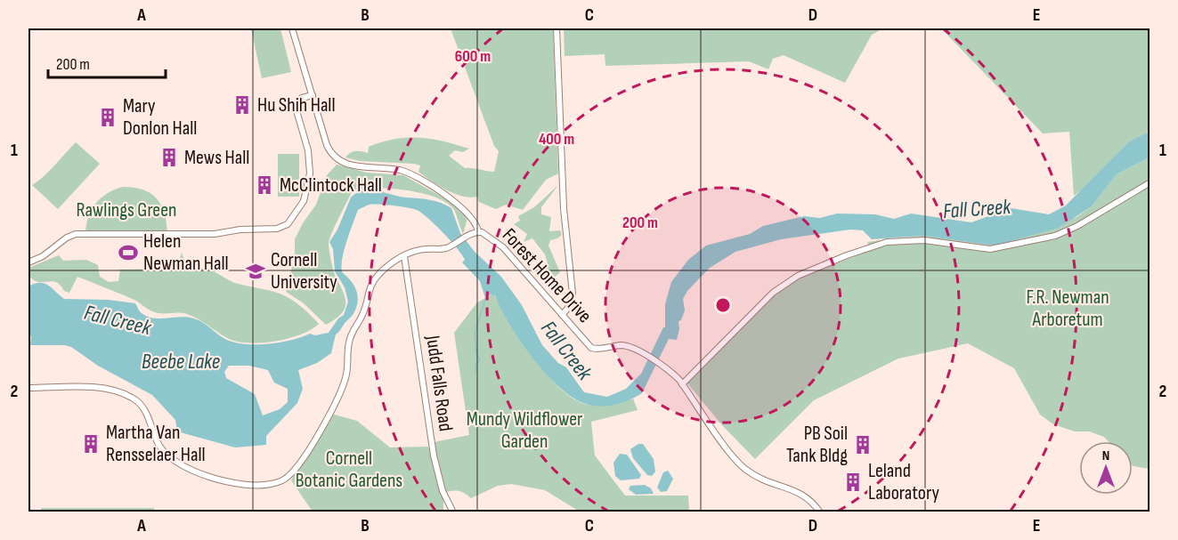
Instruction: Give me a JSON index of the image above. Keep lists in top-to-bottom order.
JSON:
{
  "streets": {
    "street": ["Forest Home Drive", "Judd Falls Road"]
  },
  "crossings": [
    ["Forest Home Drive", "Judd Falls Road"]
  ],
  "water": ["Fall Creek", "Beebe Lake"],
  "parks": [
    "Rawlings Green",
    "F.R. Newman Arboretum",
    "Mundy Wildflower Garden",
    "Cornell Botanic Gardens"
  ],
  "places": {
    "building": [
      "Hu Shih Hall",
      "Mary Donlon Hall",
      "Mews Hall",
      "McClintock Hall",
      "Martha Van Rensselaer Hall",
      "PB Soil Tank Bldg",
      "Leland Laboratory"
    ],
    "sports": ["Helen Newman Hall"],
    "school or university": ["Cornell University"]
  },
  "scale_bar": "200 m",
  "north": "top",
  "grid": {
    "columns": [
      "A",
      "B",
      "C",
      "D",
      "E"
    ],
    "rows": ["1", "2"]
  },
  "rings": ["600 m", "400 m", "200 m"]
}
